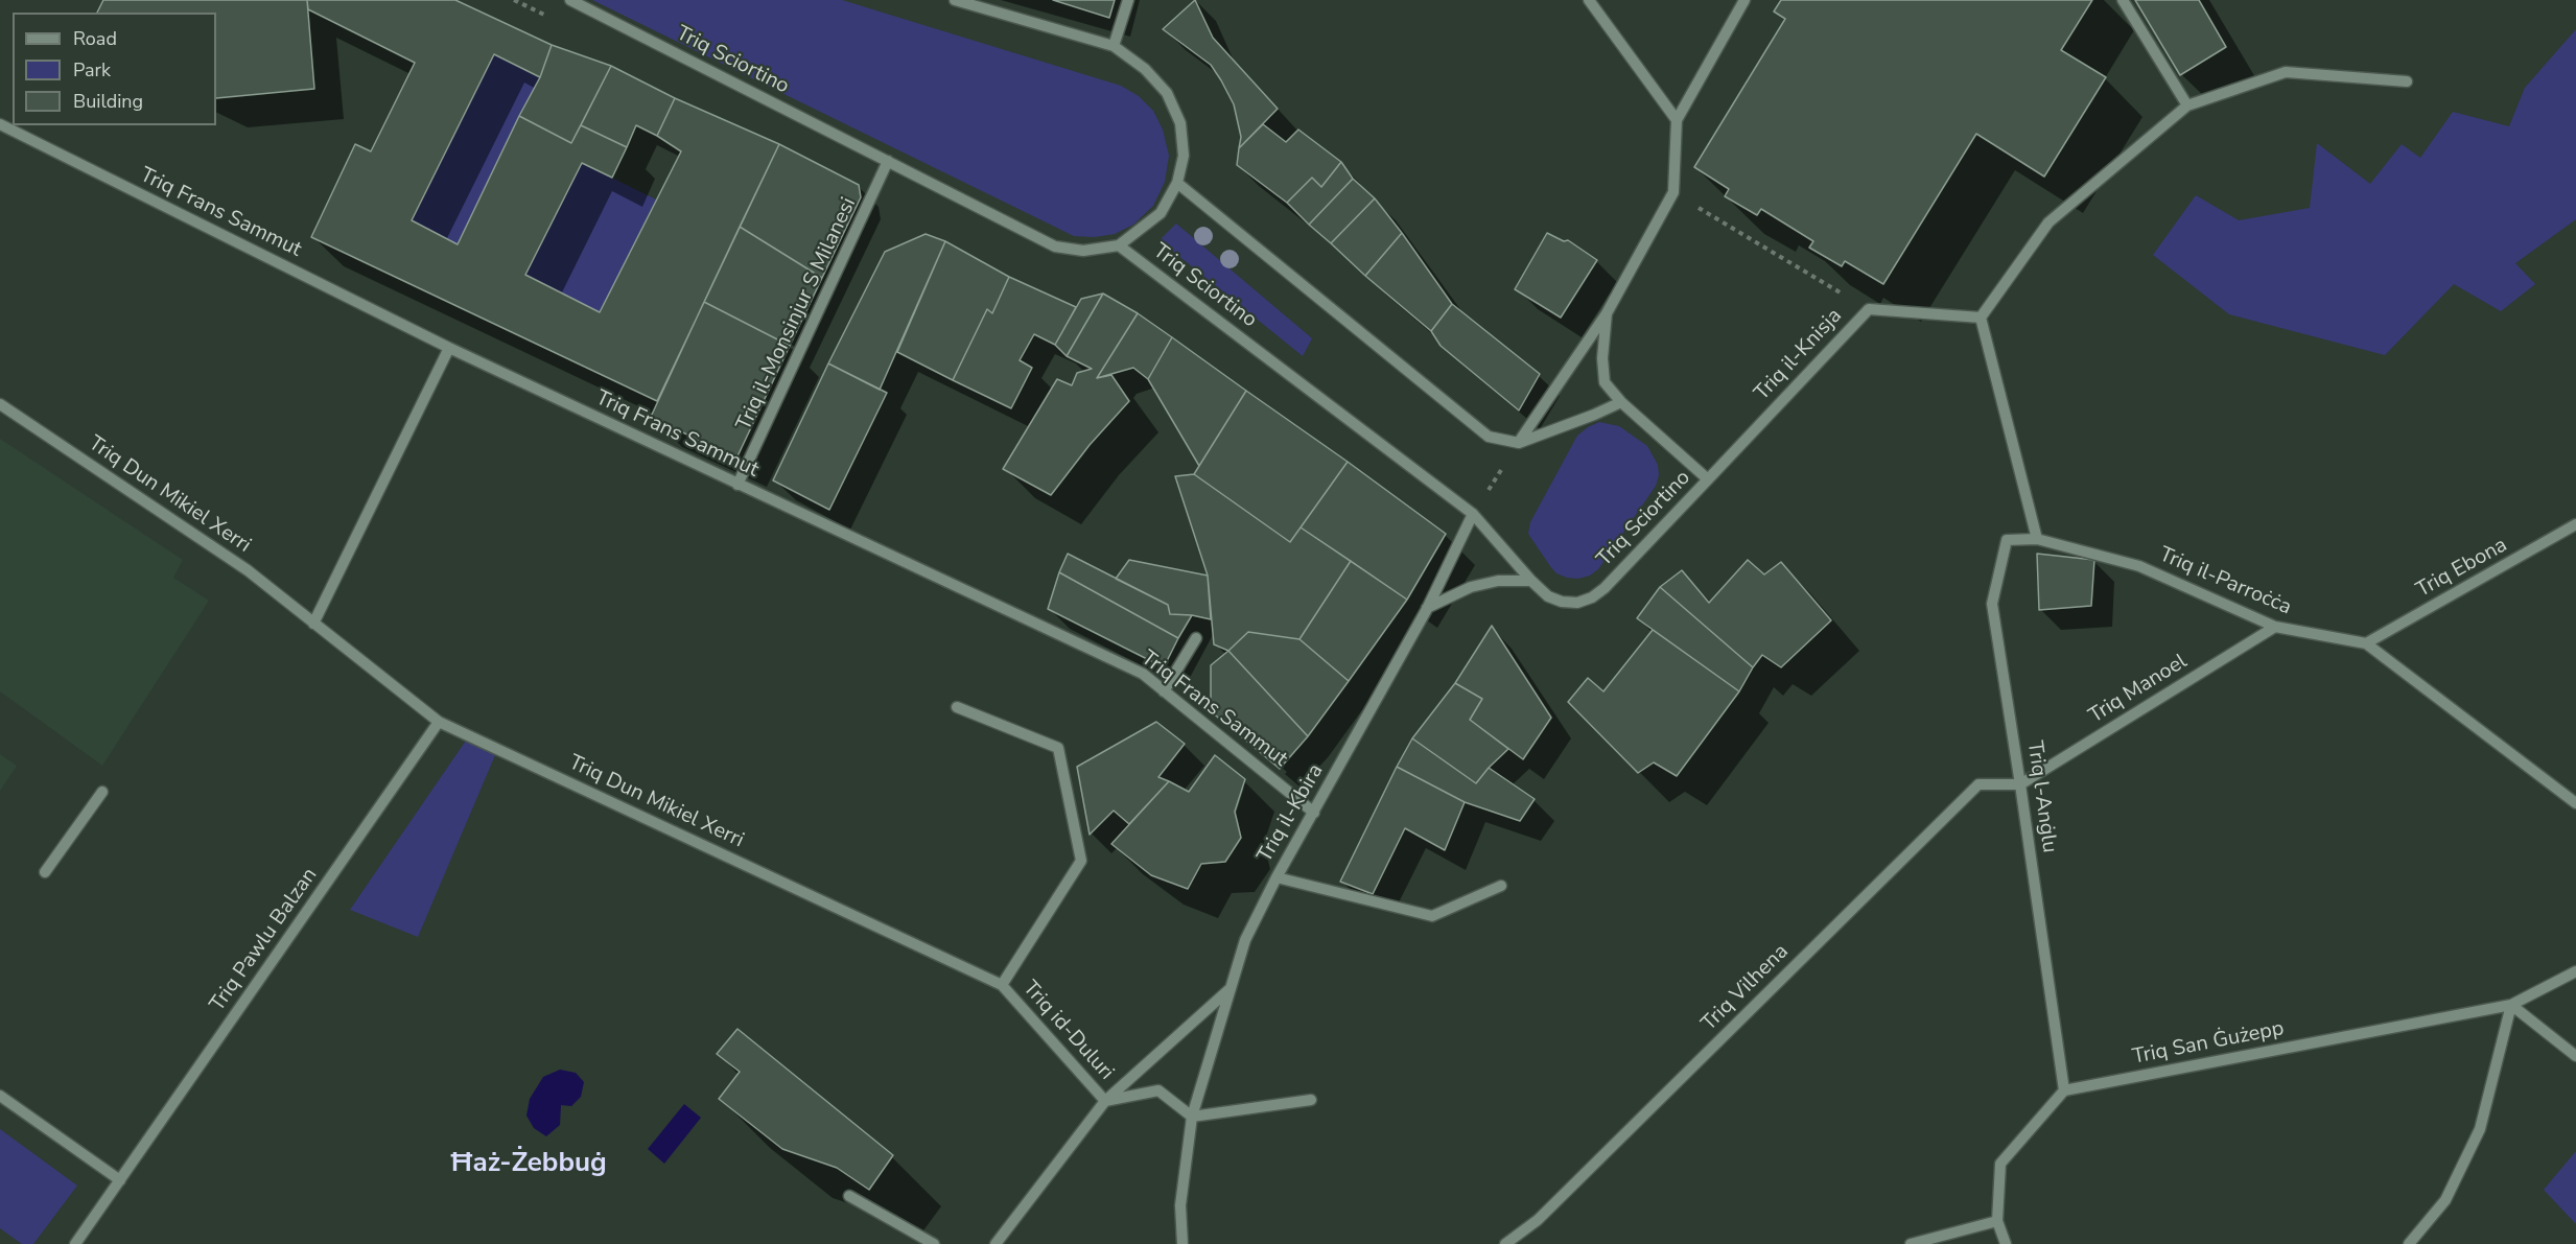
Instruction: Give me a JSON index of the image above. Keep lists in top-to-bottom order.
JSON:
{
  "streets": {
    "street": [
      "Triq Sciortino",
      "Triq Frans Sammut",
      "Triq il-Monsinjur S Milanesi",
      "Triq il-Knisja",
      "Triq Dun Mikiel Xerri",
      "Triq Ebona",
      "Triq il-Parroċċa",
      "Triq Manoel",
      "Triq l-Anġlu",
      "Triq il-Kbira",
      "Triq Pawlu Balzan",
      "Triq Vilhena",
      "Triq id-Duluri",
      "Triq San Ġużepp"
    ]
  },
  "crossings": [
    ["Triq Sciortino", "Triq il-Monsinjur S Milanesi"],
    ["Triq Sciortino", "Triq il-Knisja"],
    ["Triq Sciortino", "Triq il-Kbira"],
    ["Triq Frans Sammut", "Triq il-Monsinjur S Milanesi"],
    ["Triq Frans Sammut", "Triq il-Kbira"],
    ["Triq Dun Mikiel Xerri", "Triq Pawlu Balzan"],
    ["Triq Dun Mikiel Xerri", "Triq id-Duluri"],
    ["Triq Ebona", "Triq il-Parroċċa"],
    ["Triq il-Parroċċa", "Triq Manoel"],
    ["Triq il-Parroċċa", "Triq l-Anġlu"],
    ["Triq Manoel", "Triq l-Anġlu"],
    ["Triq Manoel", "Triq Vilhena"],
    ["Triq l-Anġlu", "Triq Vilhena"],
    ["Triq l-Anġlu", "Triq San Ġużepp"]
  ],
  "districts": ["Ħaż-Żebbuġ"],
  "legend": ["Road", "Park", "Building"]
}
